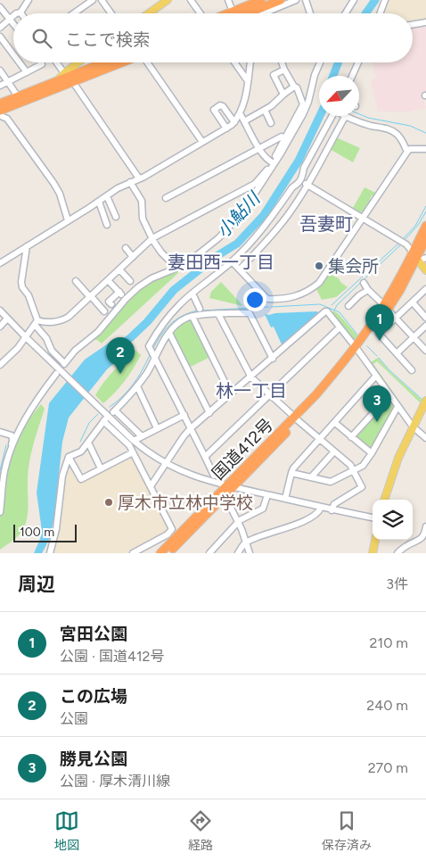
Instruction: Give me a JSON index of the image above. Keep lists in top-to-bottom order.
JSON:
{
  "streets": {
    "highway": ["国道412号"]
  },
  "districts": ["吾妻町", "妻田西一丁目", "林一丁目"],
  "water": ["小鮎川"],
  "places": ["集会所", "厚木市立林中学校"],
  "scale_bar": "100 m",
  "north": "bottom left",
  "page": {
    "search": "ここで検索",
    "pins": ["1", "2", "3"],
    "scale": "100 m",
    "heading": ["周辺", "3件"],
    "list": [
      {
        "mark": "1",
        "name": "宮田公園",
        "note": "公園 · 国道412号",
        "value": "210 m"
      },
      {
        "mark": "2",
        "name": "この広場",
        "note": "公園",
        "value": "240 m"
      },
      {
        "mark": "3",
        "name": "勝見公園",
        "note": "公園 · 厚木清川線",
        "value": "270 m"
      }
    ],
    "nav": ["地図", "経路", "保存済み"]
  }
}
